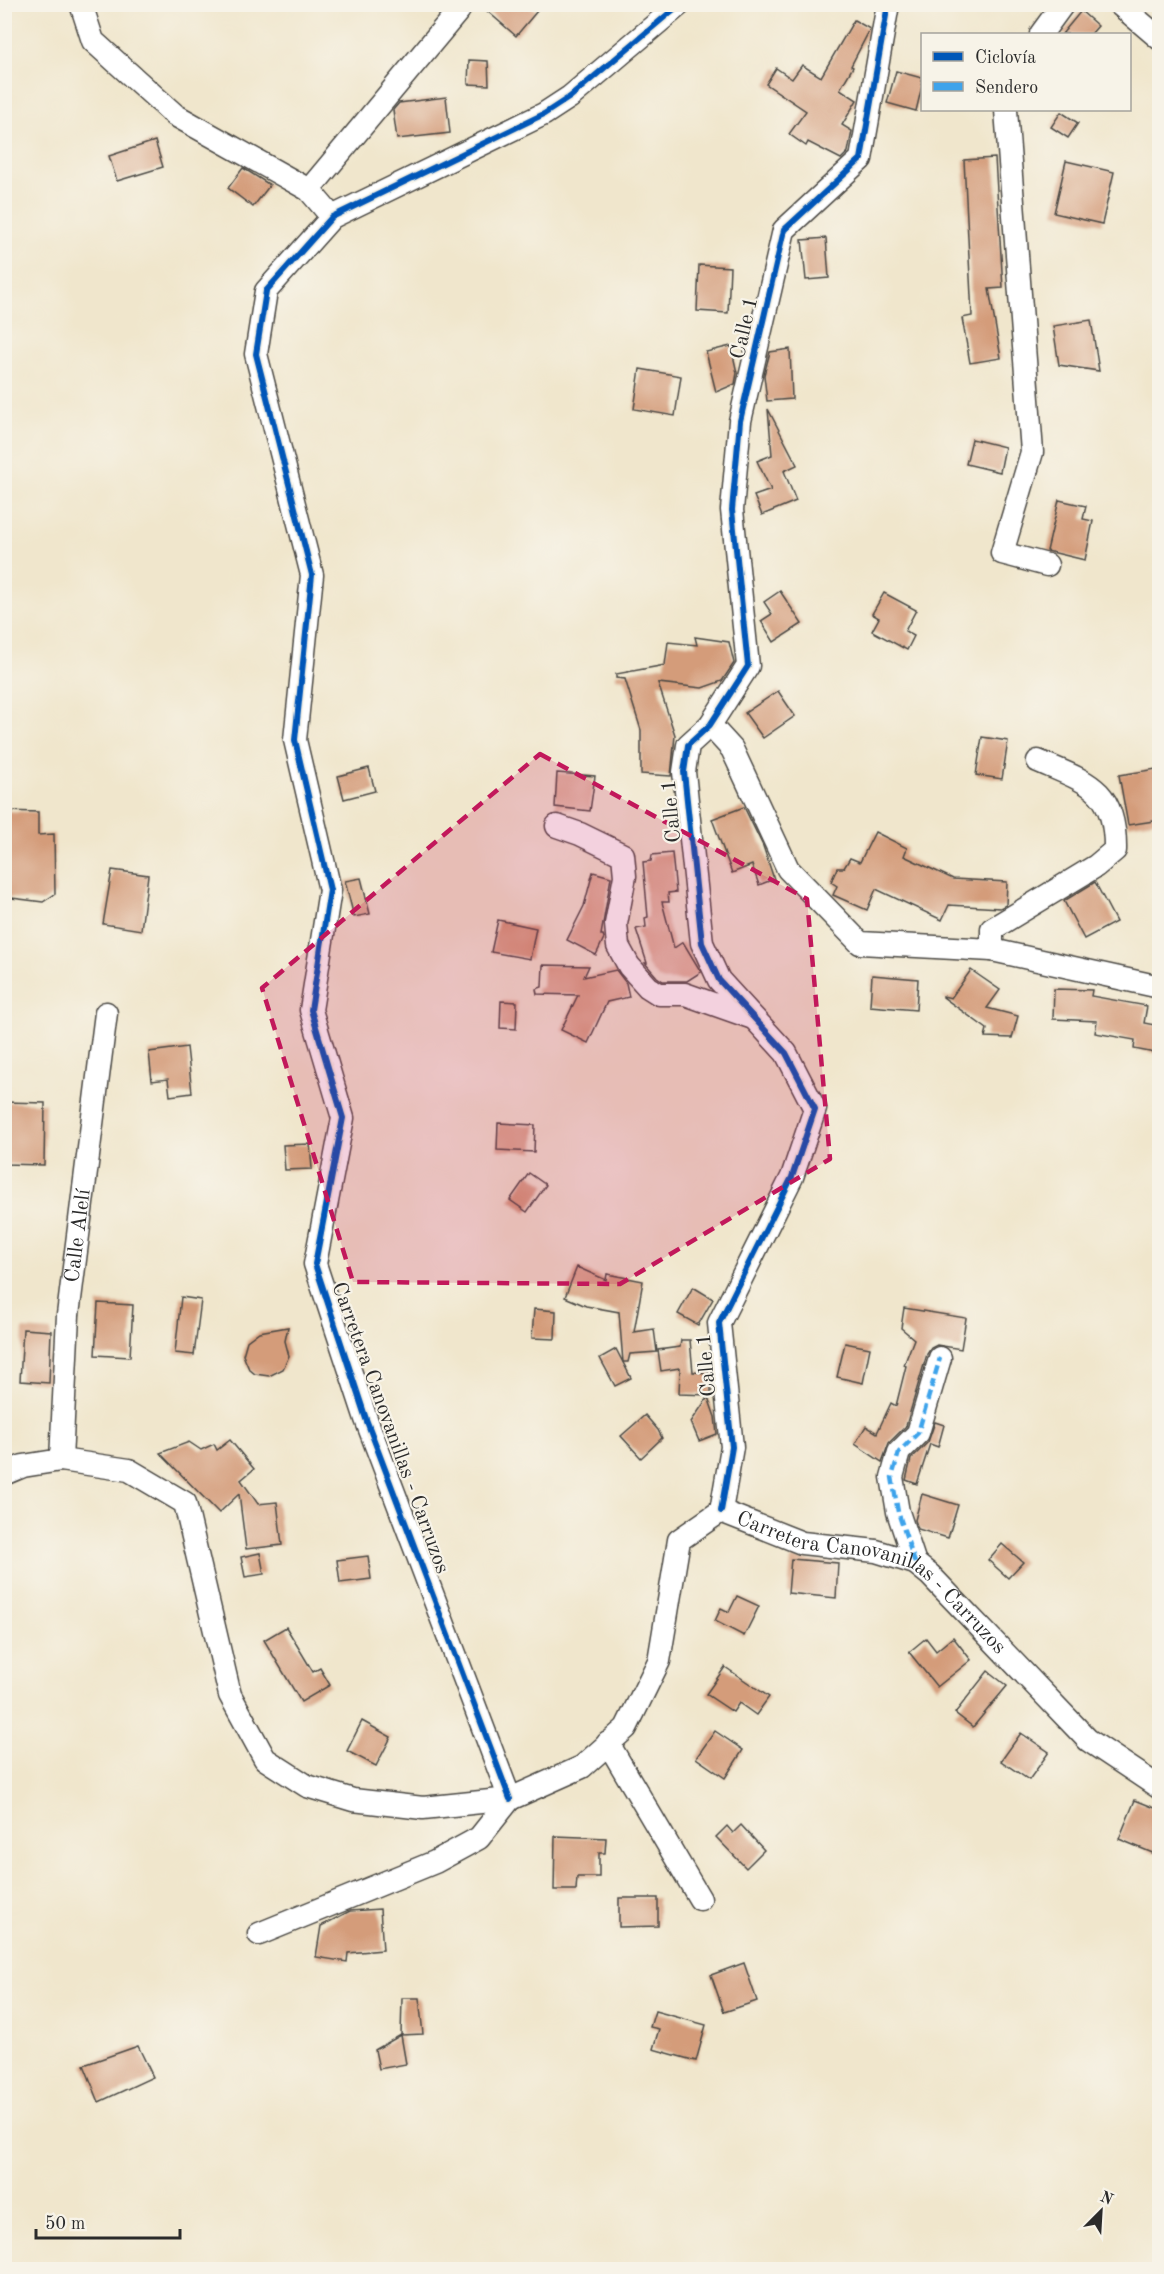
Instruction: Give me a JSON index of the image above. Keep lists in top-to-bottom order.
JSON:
{
  "streets": {
    "street": ["Calle 1", "Calle Alelí", "Carretera Canovanillas - Carruzos"]
  },
  "crossings": [
    ["Calle 1", "Carretera Canovanillas - Carruzos"]
  ],
  "legend": ["Ciclovía", "Sendero"],
  "scale_bar": "50 m",
  "north": "top right"
}
